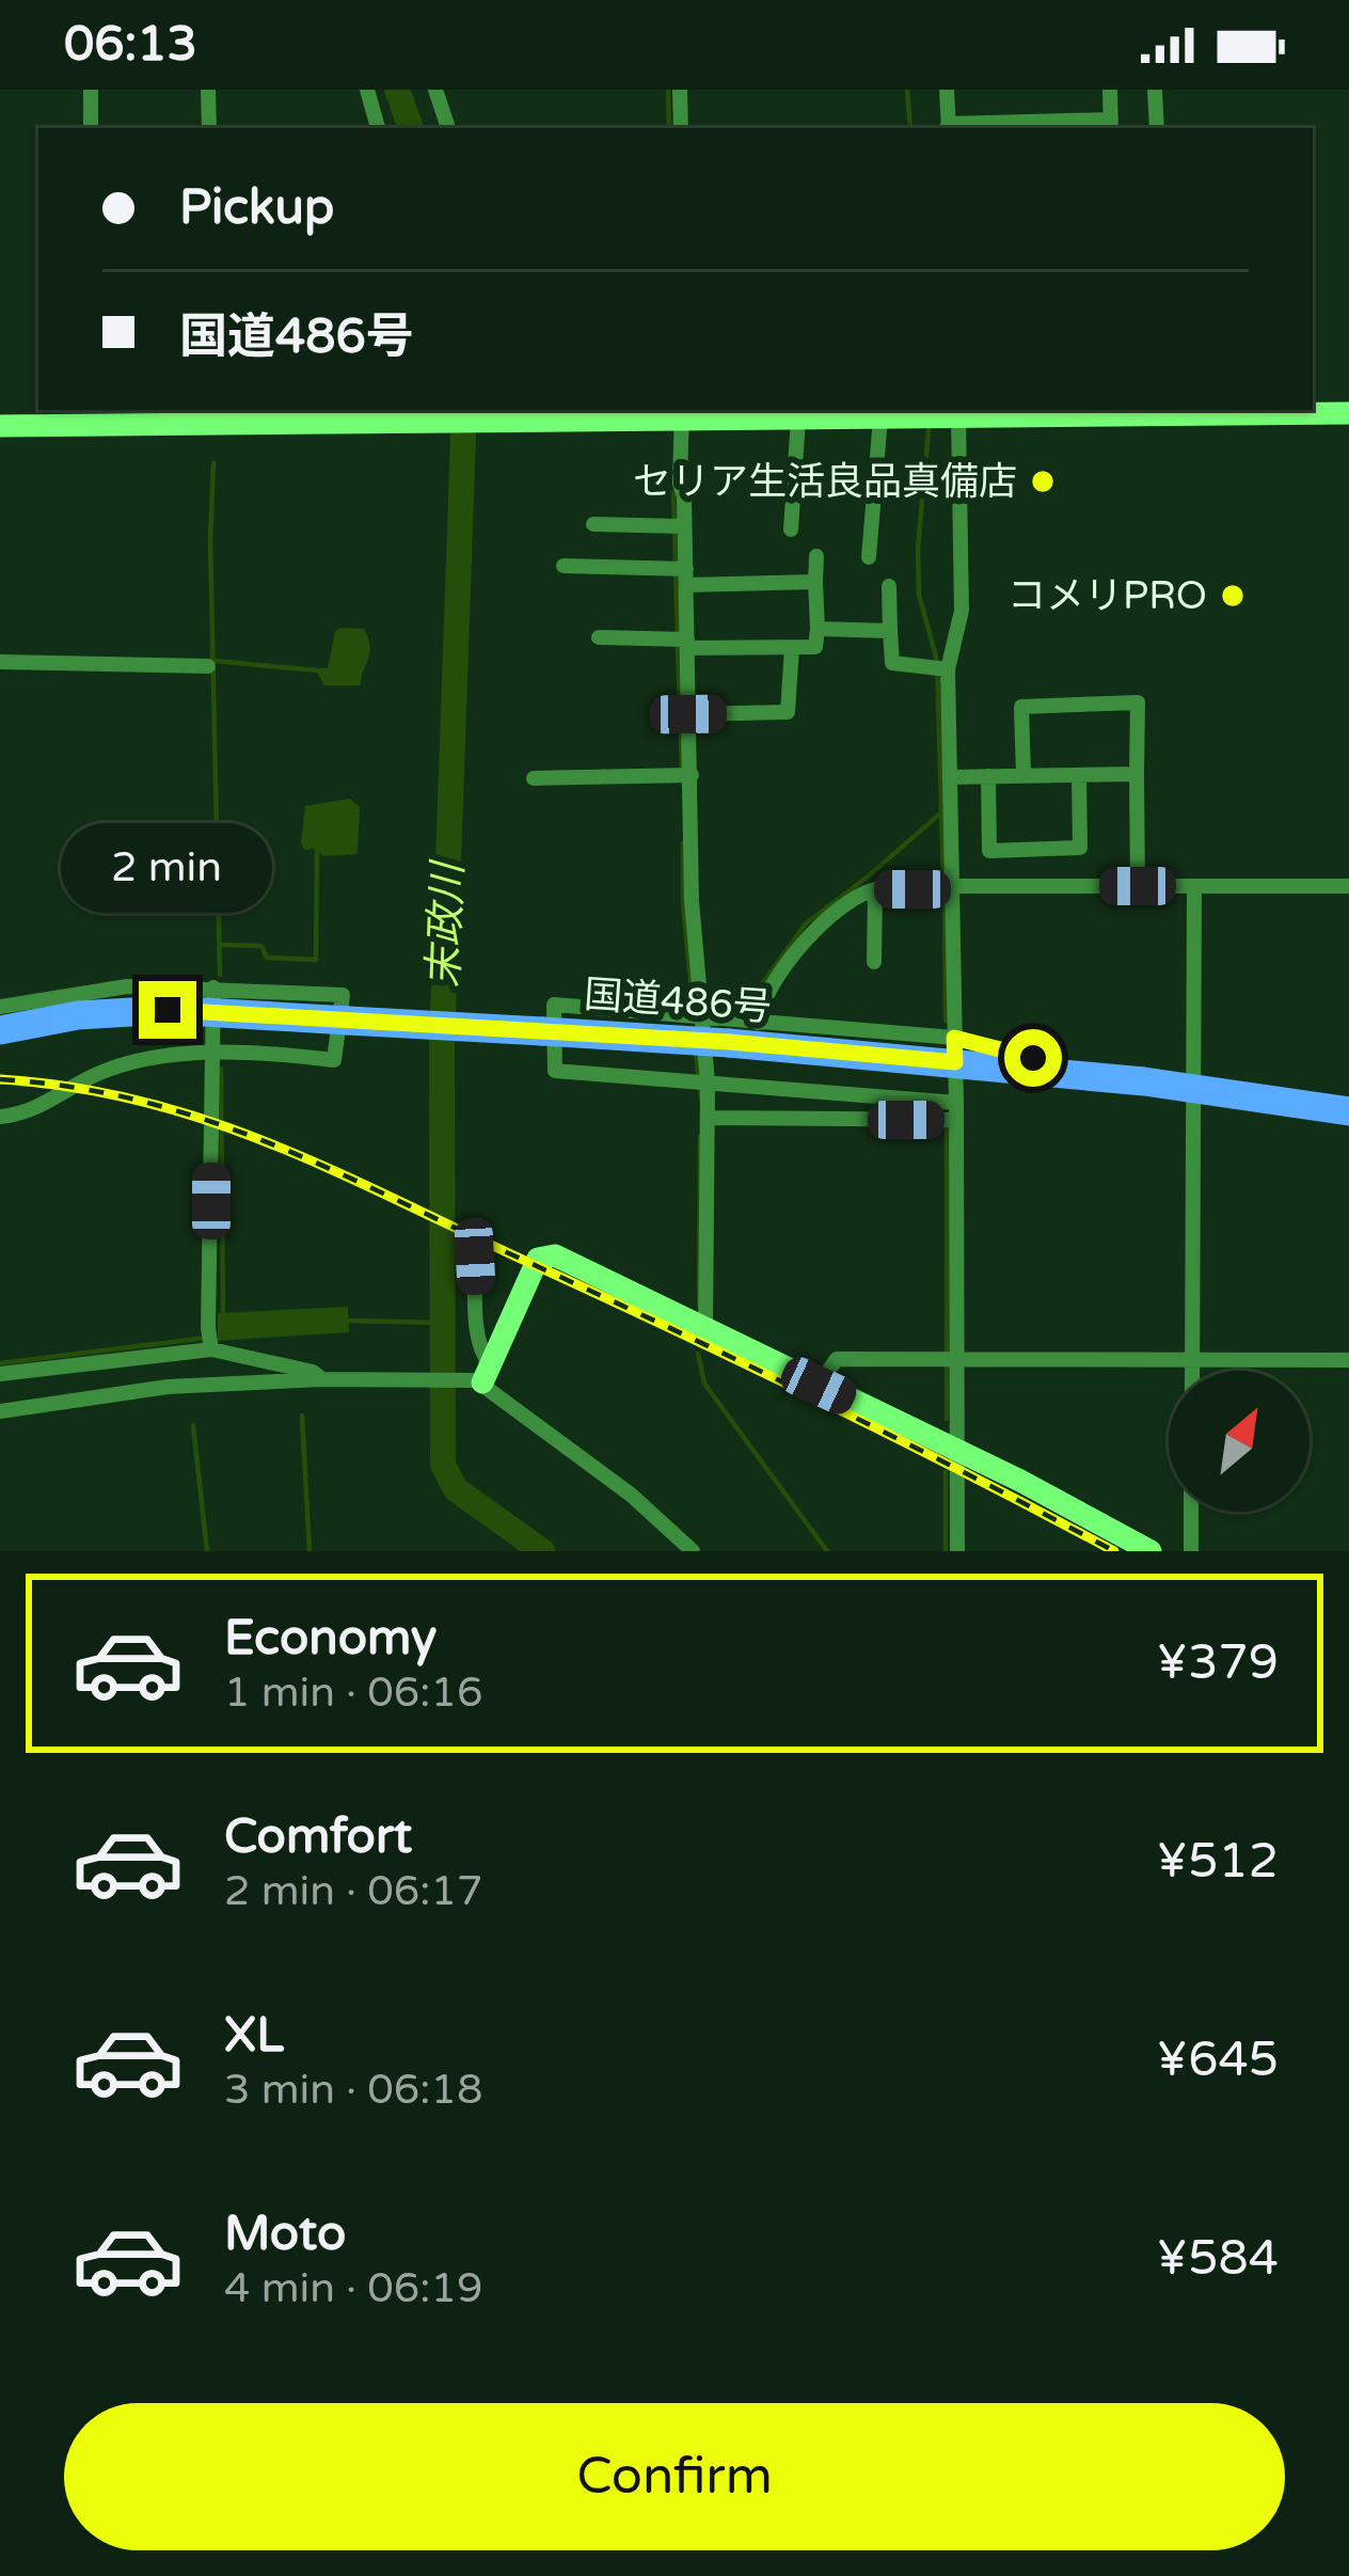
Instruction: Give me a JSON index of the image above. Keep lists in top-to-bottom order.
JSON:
{
  "streets": {
    "highway": ["国道486号"]
  },
  "water": ["末政川"],
  "places": ["セリア生活良品真備店", "コメリPRO"],
  "north": "top right",
  "page": {
    "status": "06:13",
    "banner": ["Pickup", "国道486号"],
    "bubble": "2 min",
    "list": [
      {
        "name": "Economy",
        "note": "1 min · 06:16",
        "value": "¥379"
      },
      {
        "name": "Comfort",
        "note": "2 min · 06:17",
        "value": "¥512"
      },
      {
        "name": "XL",
        "note": "3 min · 06:18",
        "value": "¥645"
      },
      {
        "name": "Moto",
        "note": "4 min · 06:19",
        "value": "¥584"
      }
    ],
    "buttons": "Confirm"
  }
}
